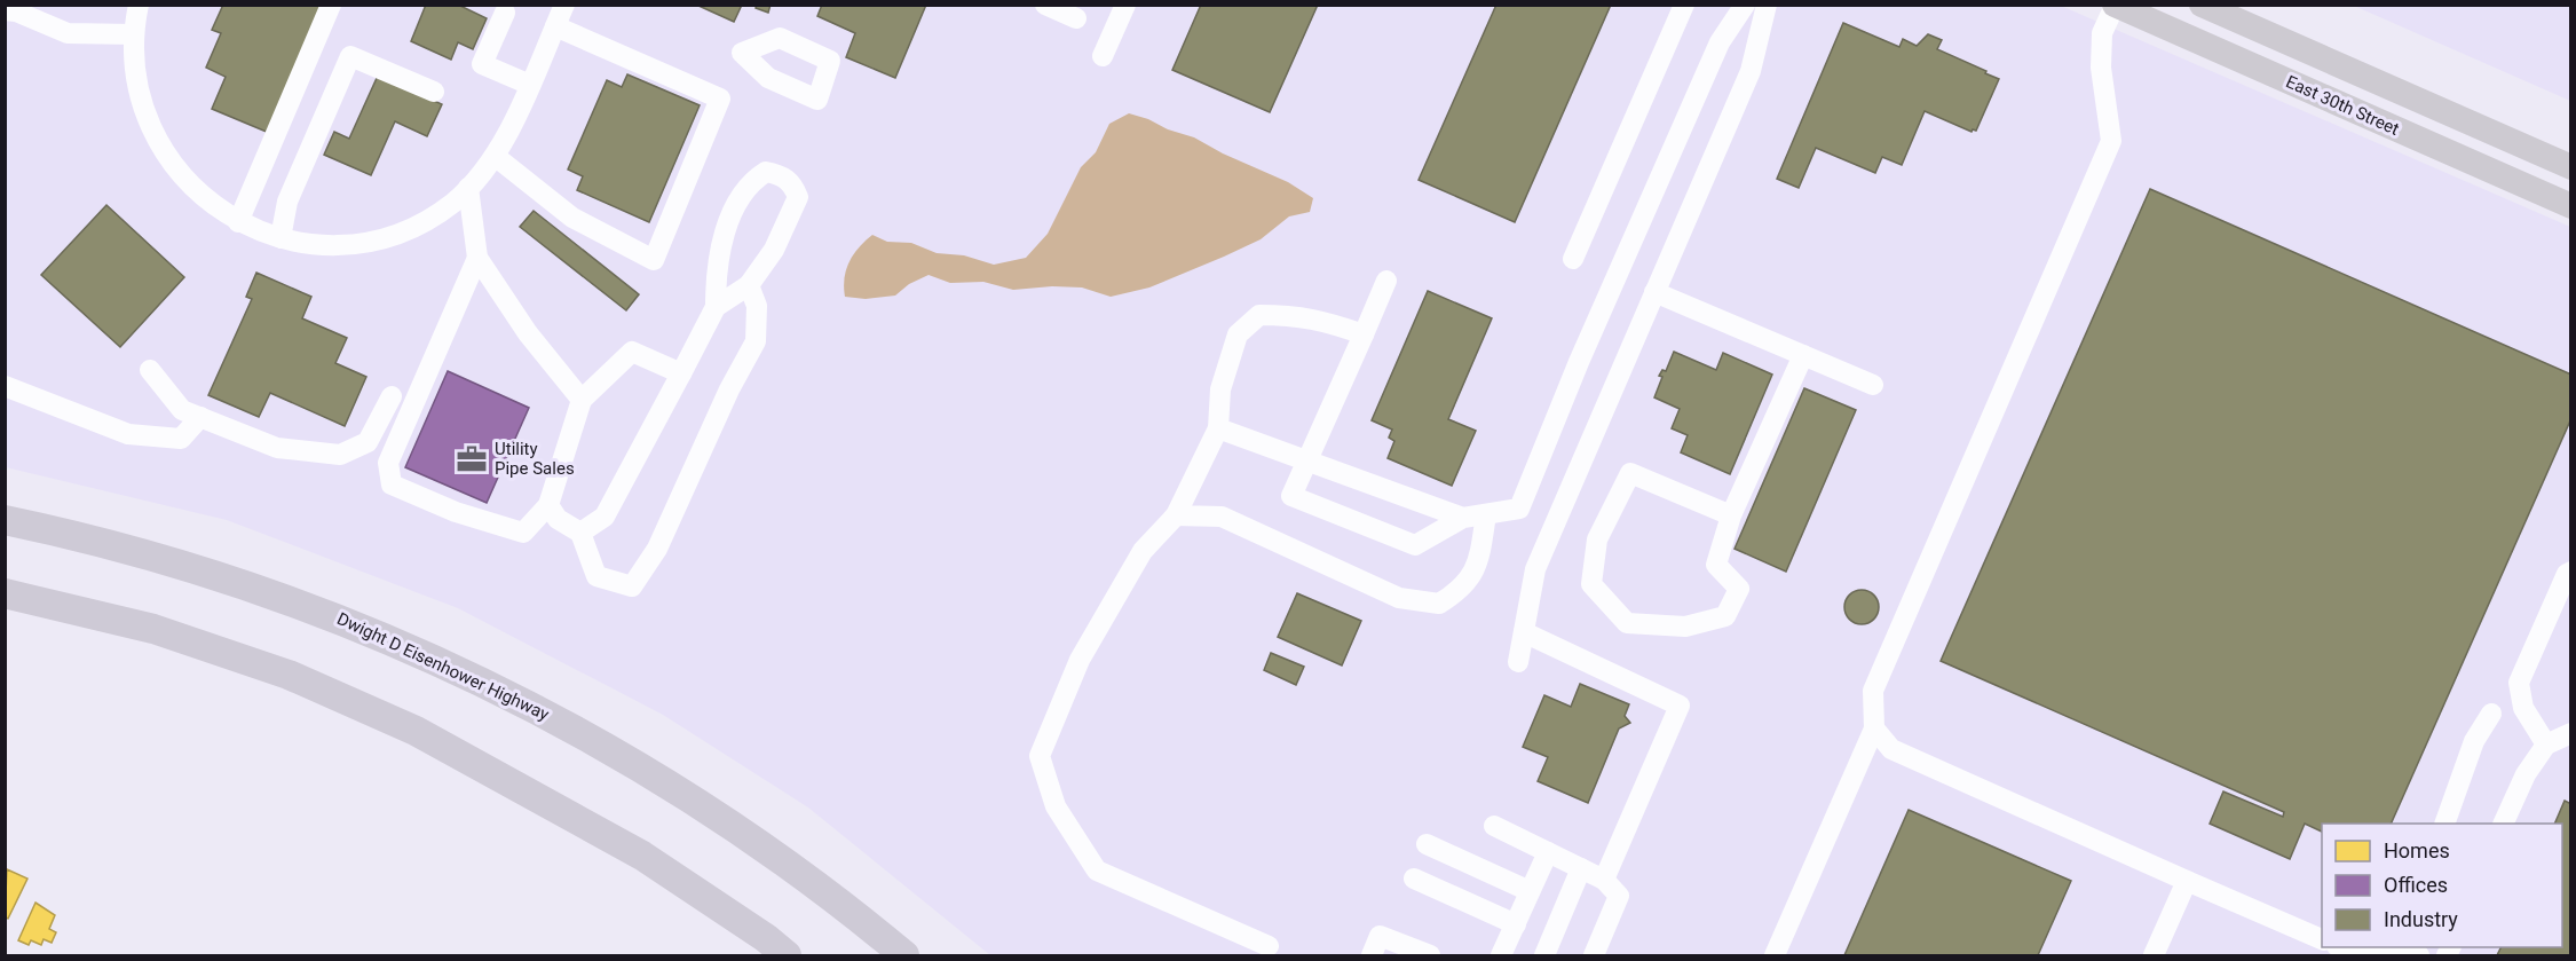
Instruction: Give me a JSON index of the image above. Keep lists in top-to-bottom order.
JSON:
{
  "streets": {
    "highway": ["Dwight D Eisenhower Highway"],
    "main road": ["East 30th Street"]
  },
  "places": {
    "office": ["Utility Pipe Sales"]
  },
  "legend": ["Homes", "Offices", "Industry"]
}
